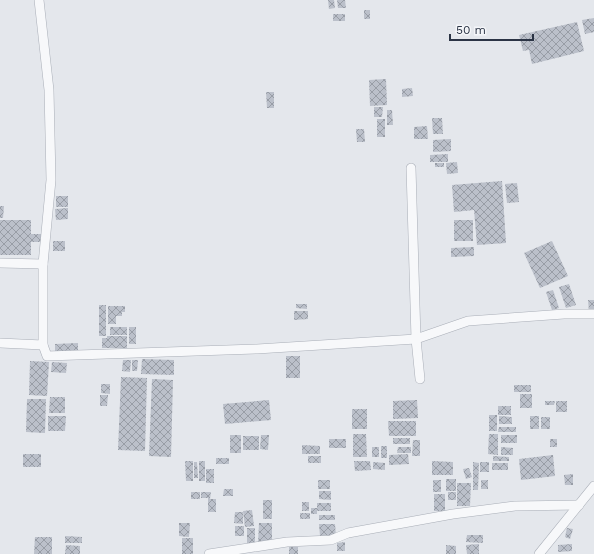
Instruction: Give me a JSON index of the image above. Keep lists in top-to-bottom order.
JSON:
{
  "scale_bar": "50 m"
}
